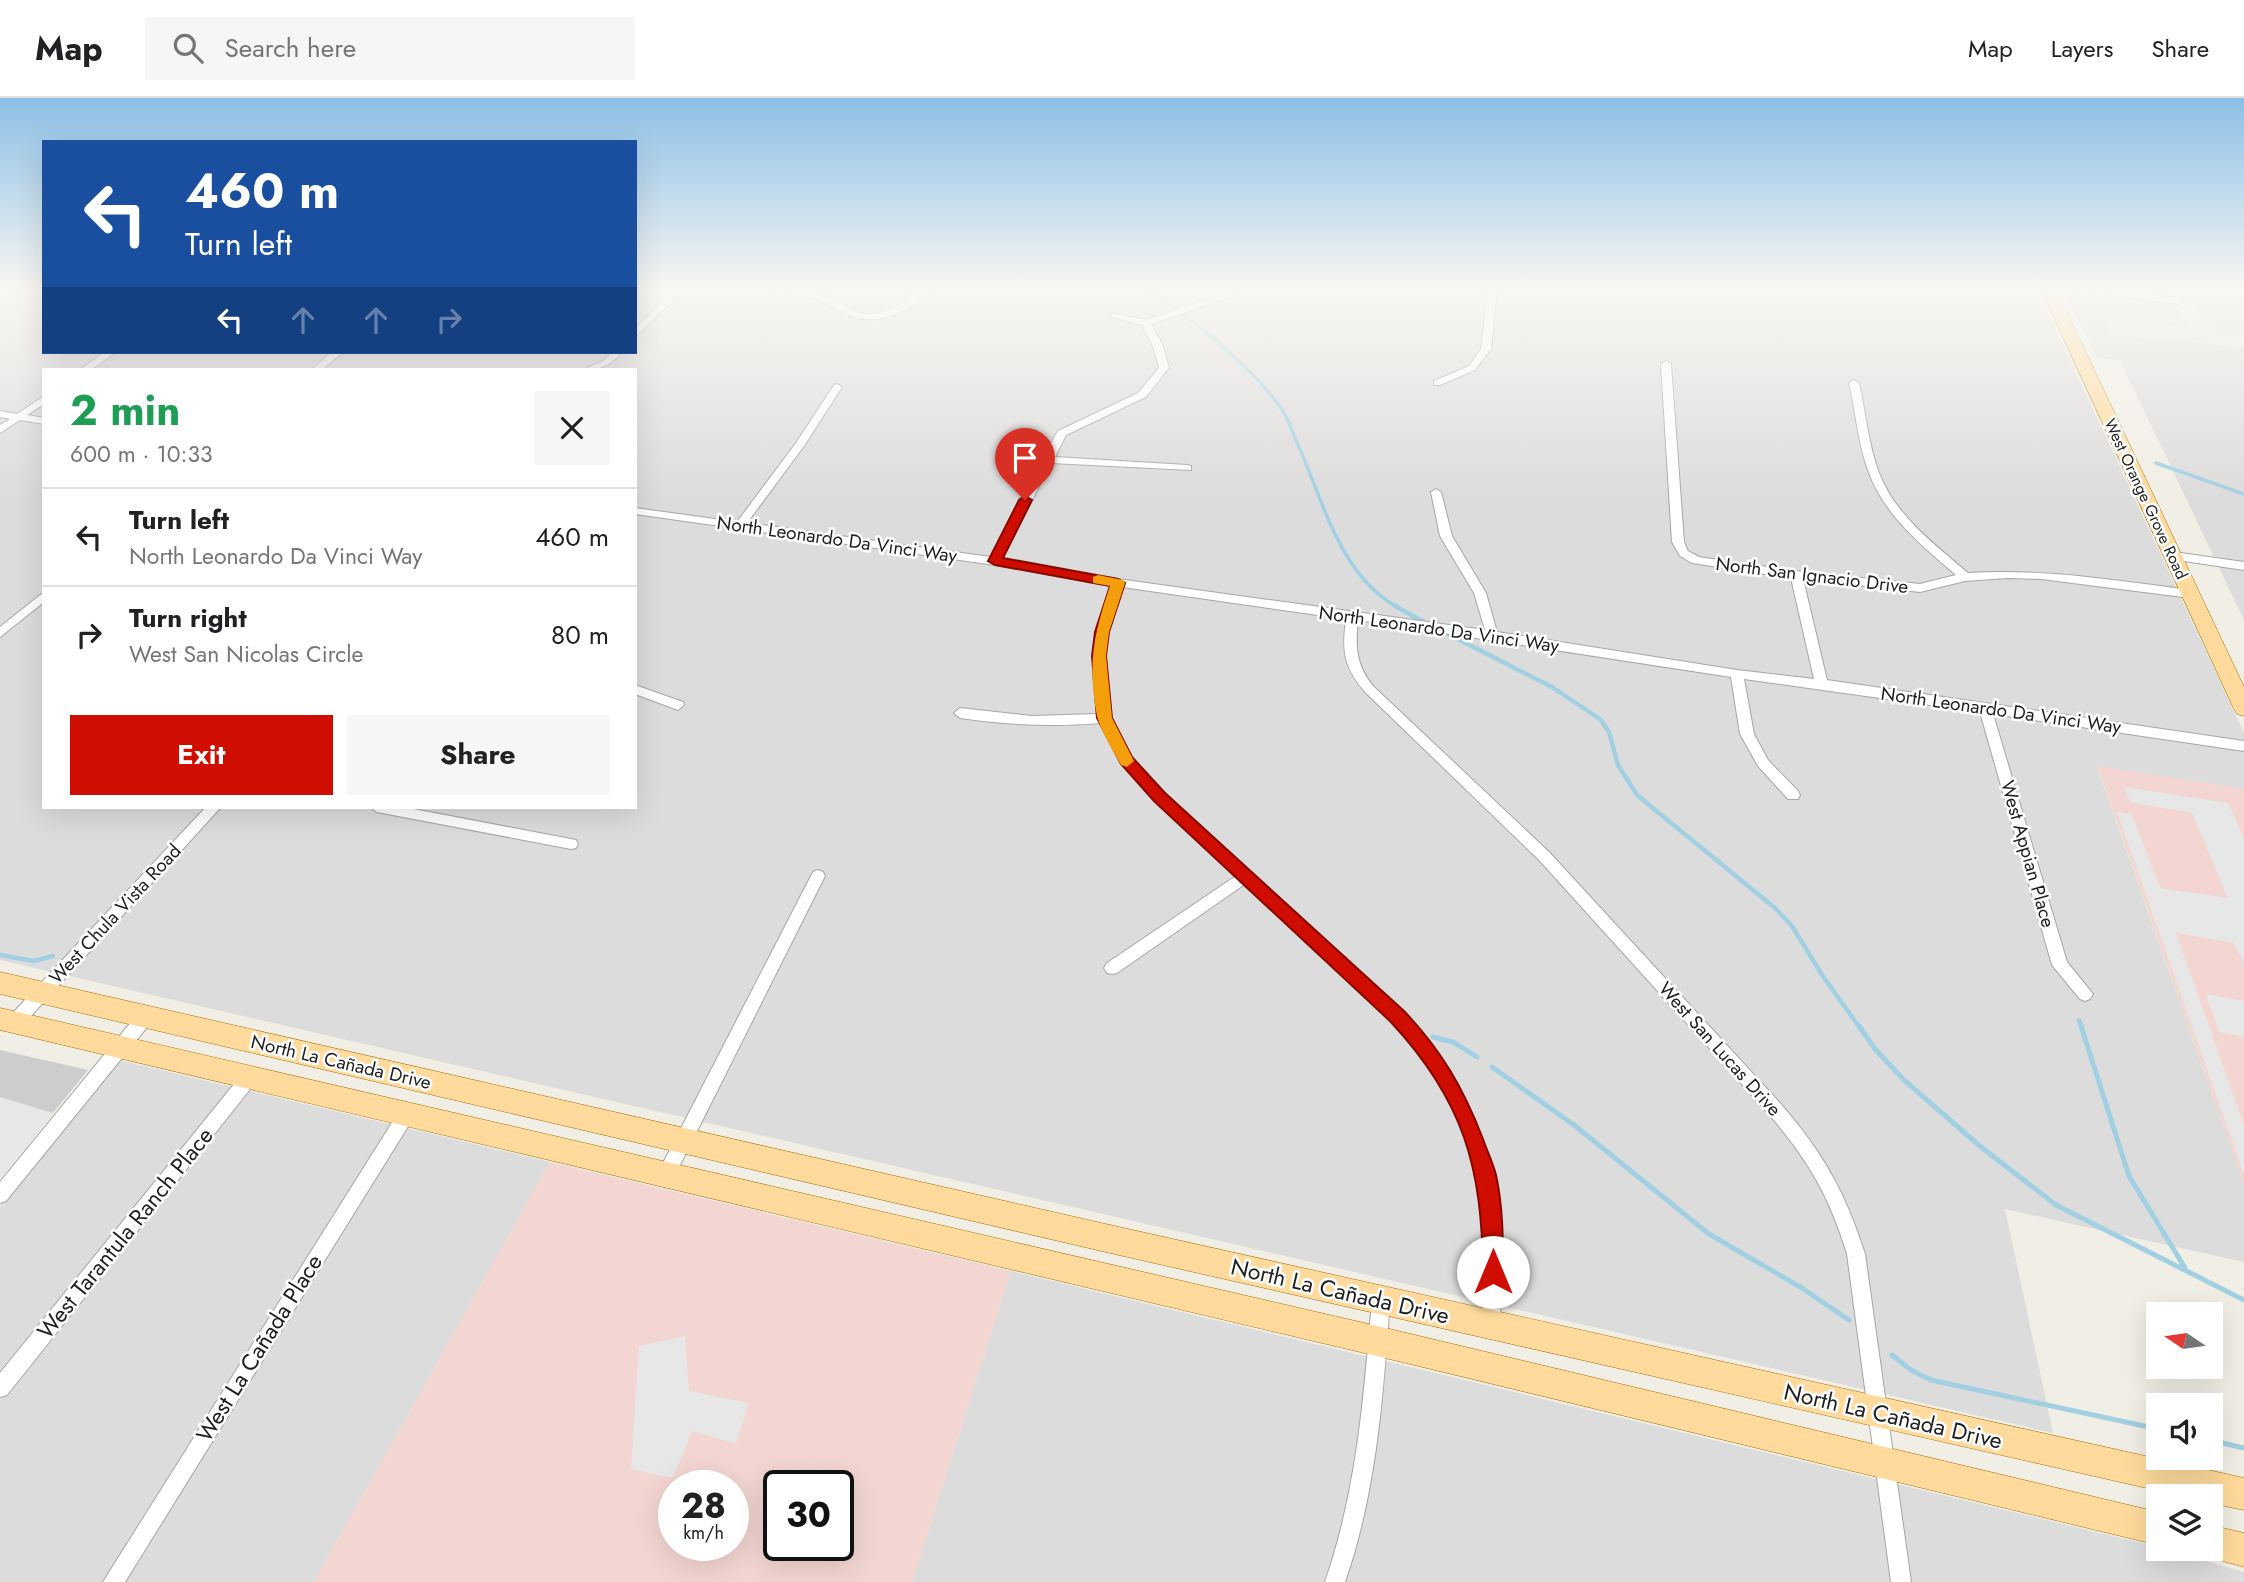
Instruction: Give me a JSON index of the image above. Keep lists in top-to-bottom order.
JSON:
{
  "streets": {
    "main road": ["West Orange Grove Road", "North La Cañada Drive"],
    "street": [
      "North Leonardo Da Vinci Way",
      "North San Ignacio Drive",
      "West Appian Place",
      "West Chula Vista Road",
      "West San Lucas Drive",
      "West Tarantula Ranch Place",
      "West La Cañada Place"
    ]
  },
  "crossings": [
    ["West Orange Grove Road", "North San Ignacio Drive"],
    ["North Leonardo Da Vinci Way", "West Appian Place"],
    ["North Leonardo Da Vinci Way", "West San Lucas Drive"],
    ["West Chula Vista Road", "North La Cañada Drive"],
    ["West San Lucas Drive", "North La Cañada Drive"],
    ["North La Cañada Drive", "West Tarantula Ranch Place"],
    ["North La Cañada Drive", "West La Cañada Place"]
  ],
  "north": "left",
  "page": {
    "header": "Map",
    "search": "Search here",
    "nav": ["Map", "Layers", "Share"],
    "turn": ["460 m", "Turn left"],
    "heading": ["2 min", "600 m · 10:33"],
    "list": [
      {
        "name": "Turn left",
        "note": "North Leonardo Da Vinci Way",
        "value": "460 m"
      },
      {
        "name": "Turn right",
        "note": "West San Nicolas Circle",
        "value": "80 m"
      }
    ],
    "buttons": ["Exit", "Share"],
    "speed": "28 km/h",
    "limit": "30"
  }
}
